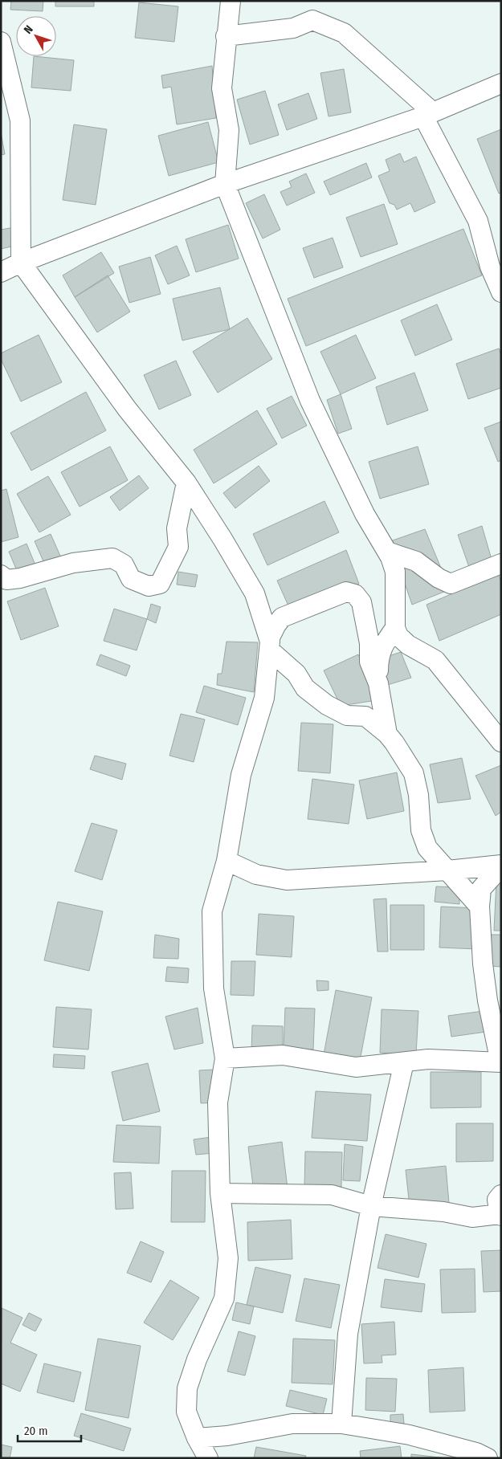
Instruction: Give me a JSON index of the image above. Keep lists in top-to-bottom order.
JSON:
{
  "scale_bar": "20 m",
  "north": "top left"
}
